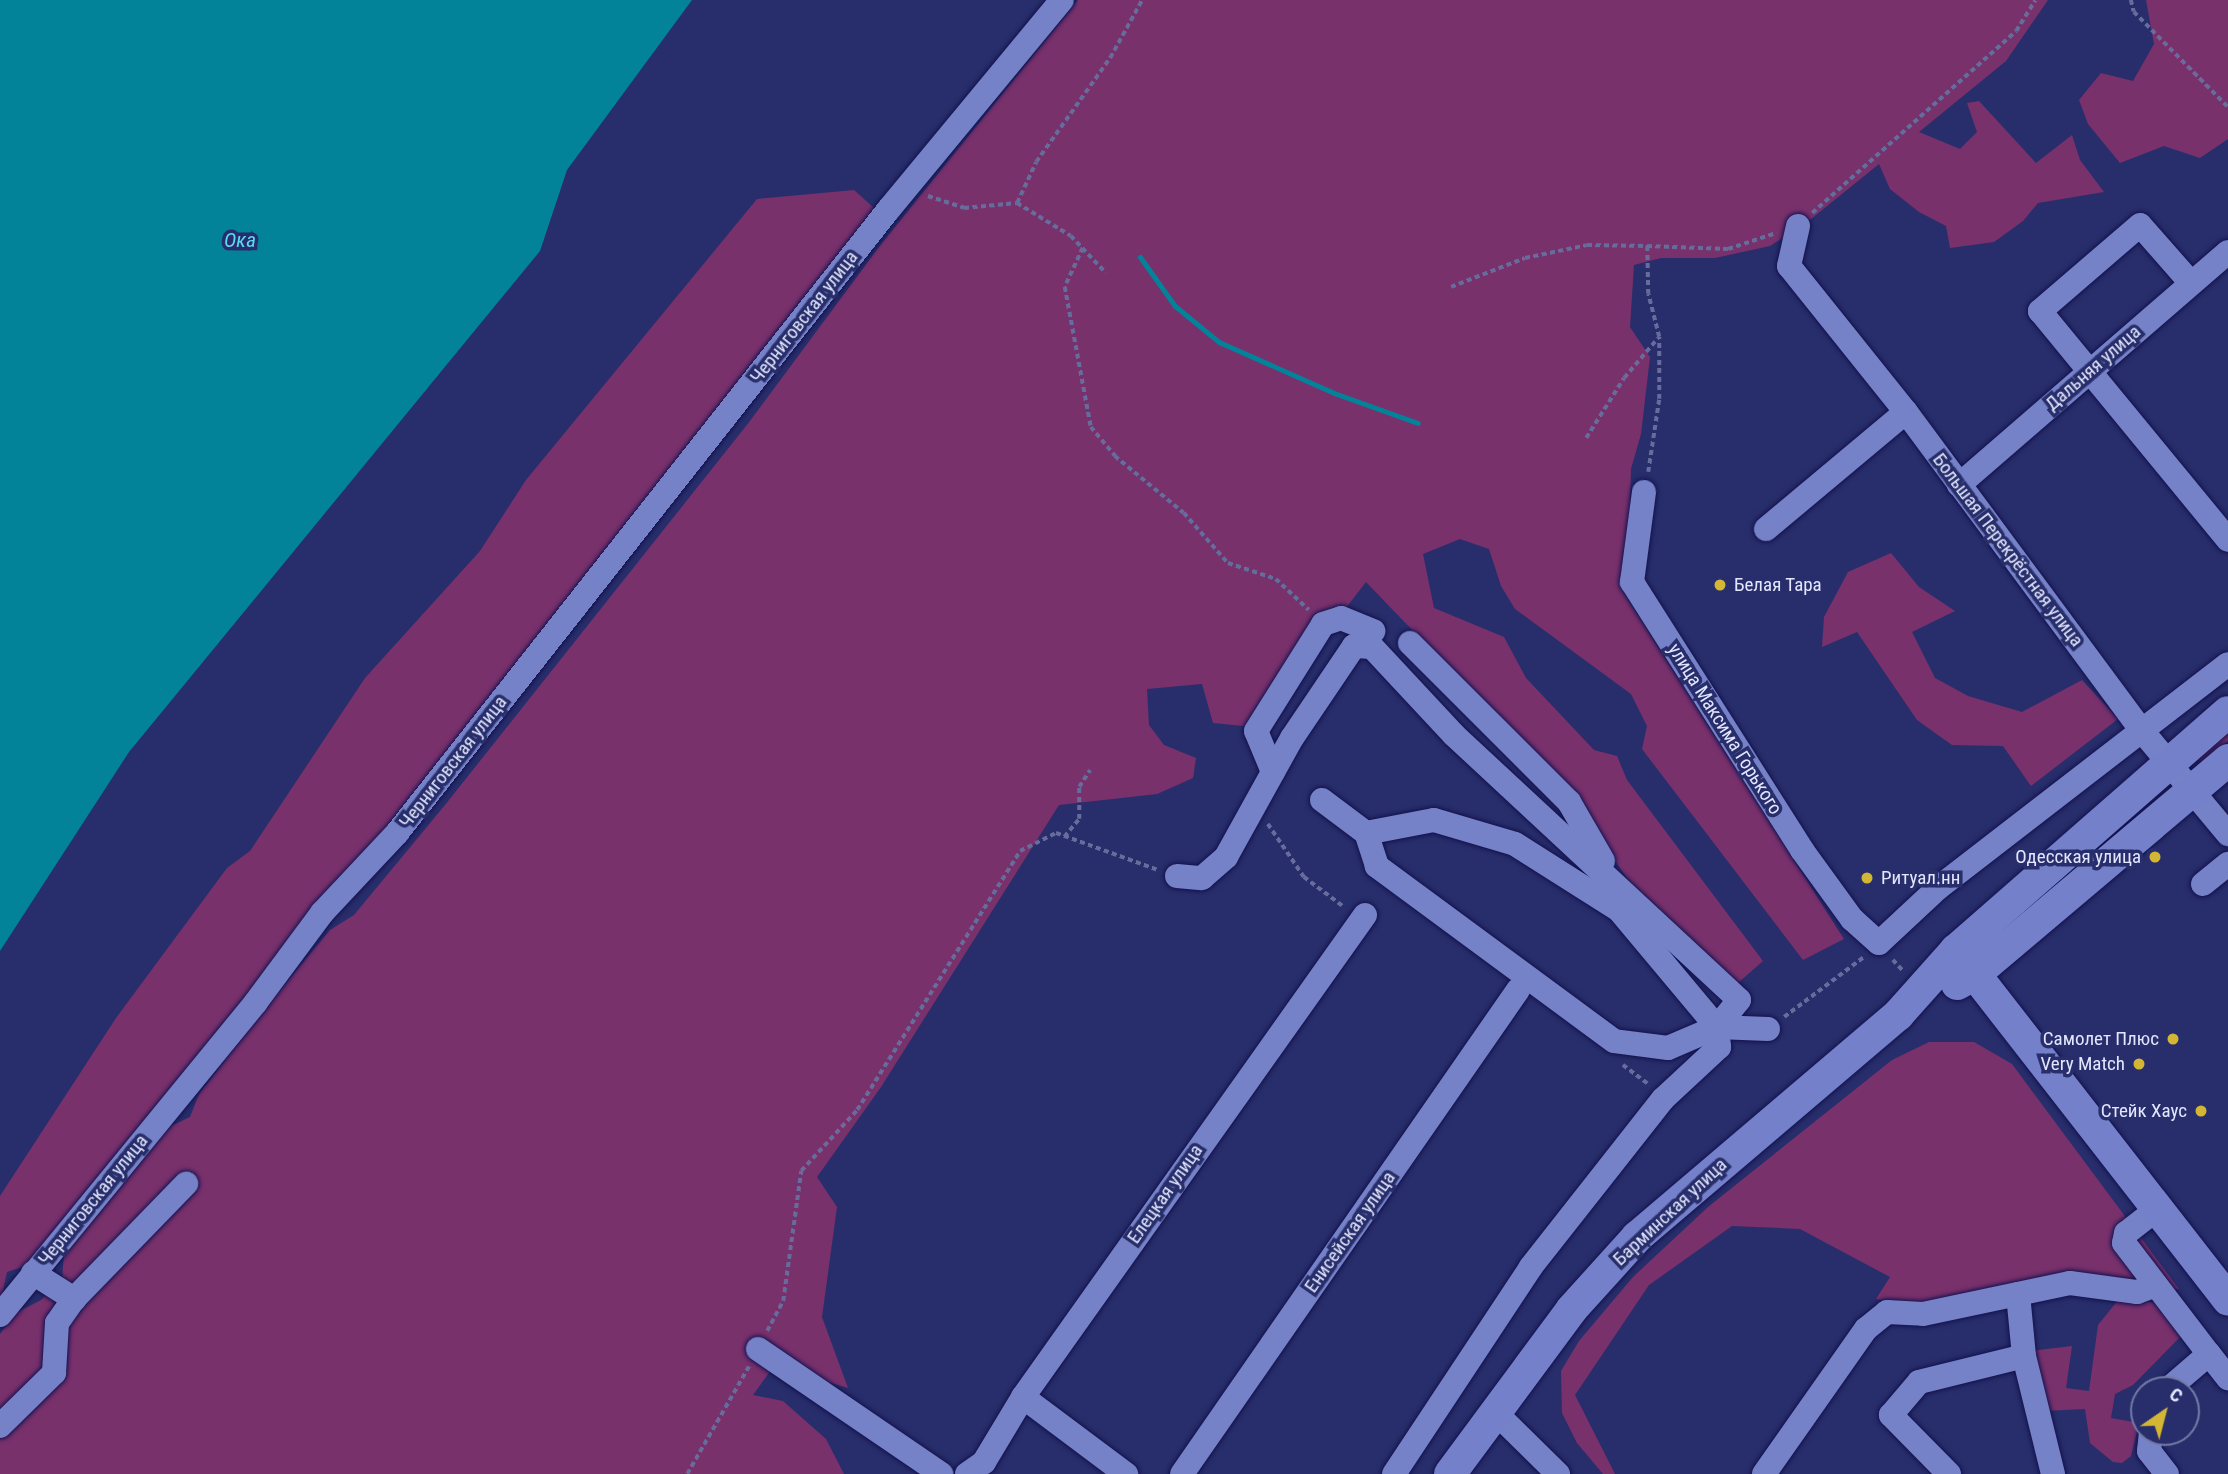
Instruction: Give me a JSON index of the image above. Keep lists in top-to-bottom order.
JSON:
{
  "streets": {
    "main road": ["Барминская улица"],
    "street": [
      "Черниговская улица",
      "Дальняя улица",
      "Большая Перекрёстная улица",
      "улица Максима Горького",
      "Елецкая улица",
      "Енисейская улица"
    ]
  },
  "crossings": [
    ["Дальняя улица", "Большая Перекрёстная улица"],
    ["Большая Перекрёстная улица", "улица Максима Горького"]
  ],
  "water": ["Ока"],
  "places": [
    "Белая Тара",
    "Одесская улица",
    "Ритуал.нн",
    "Самолет Плюс",
    "Very Match",
    "Стейк Хаус"
  ],
  "north": "top right"
}
